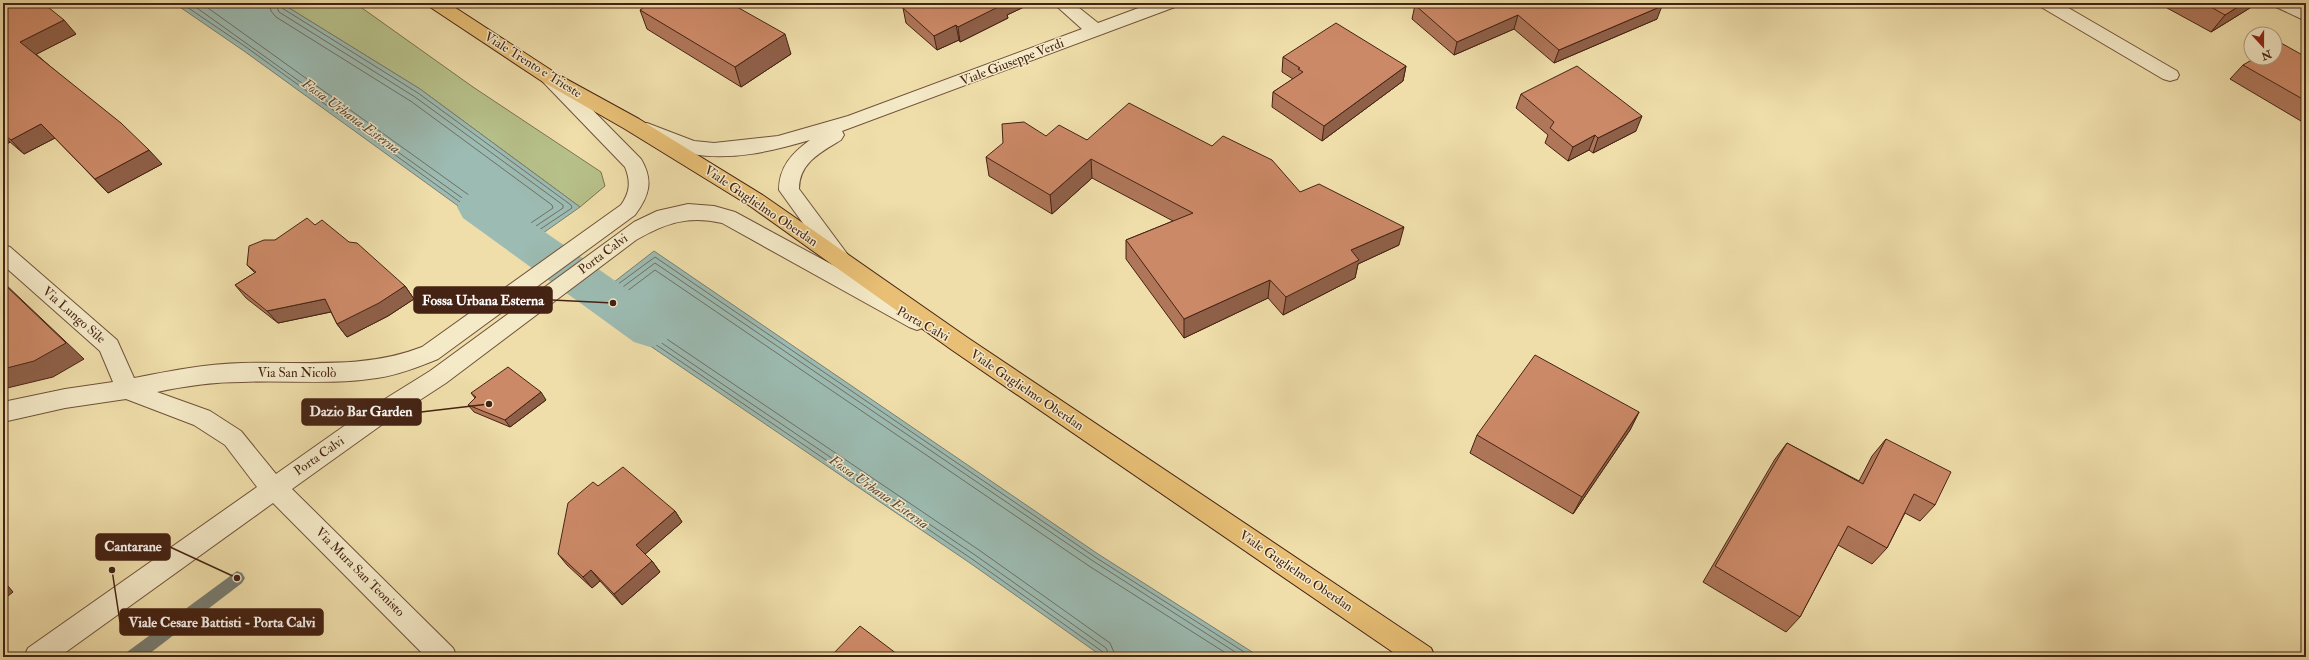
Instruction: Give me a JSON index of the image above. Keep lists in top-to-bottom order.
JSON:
{
  "streets": {
    "main road": ["Viale Trento e Trieste", "Viale Guglielmo Oberdan"],
    "street": [
      "Viale Giuseppe Verdi",
      "Porta Calvi",
      "Via Lungo Sile",
      "Via San Nicolò",
      "Via Mura San Teonisto"
    ]
  },
  "crossings": [
    ["Viale Giuseppe Verdi", "Viale Trento e Trieste"],
    ["Viale Giuseppe Verdi", "Viale Guglielmo Oberdan"],
    ["Viale Trento e Trieste", "Viale Guglielmo Oberdan"],
    ["Viale Trento e Trieste", "Porta Calvi"],
    ["Viale Guglielmo Oberdan", "Porta Calvi"],
    ["Porta Calvi", "Via San Nicolò"],
    ["Porta Calvi", "Via Mura San Teonisto"],
    ["Via Lungo Sile", "Via San Nicolò"]
  ],
  "water": ["Fossa Urbana Esterna"],
  "places": [
    "Fossa Urbana Esterna",
    "Dazio Bar Garden",
    "Viale Cesare Battisti - Porta Calvi",
    "Cantarane"
  ],
  "north": "bottom"
}
